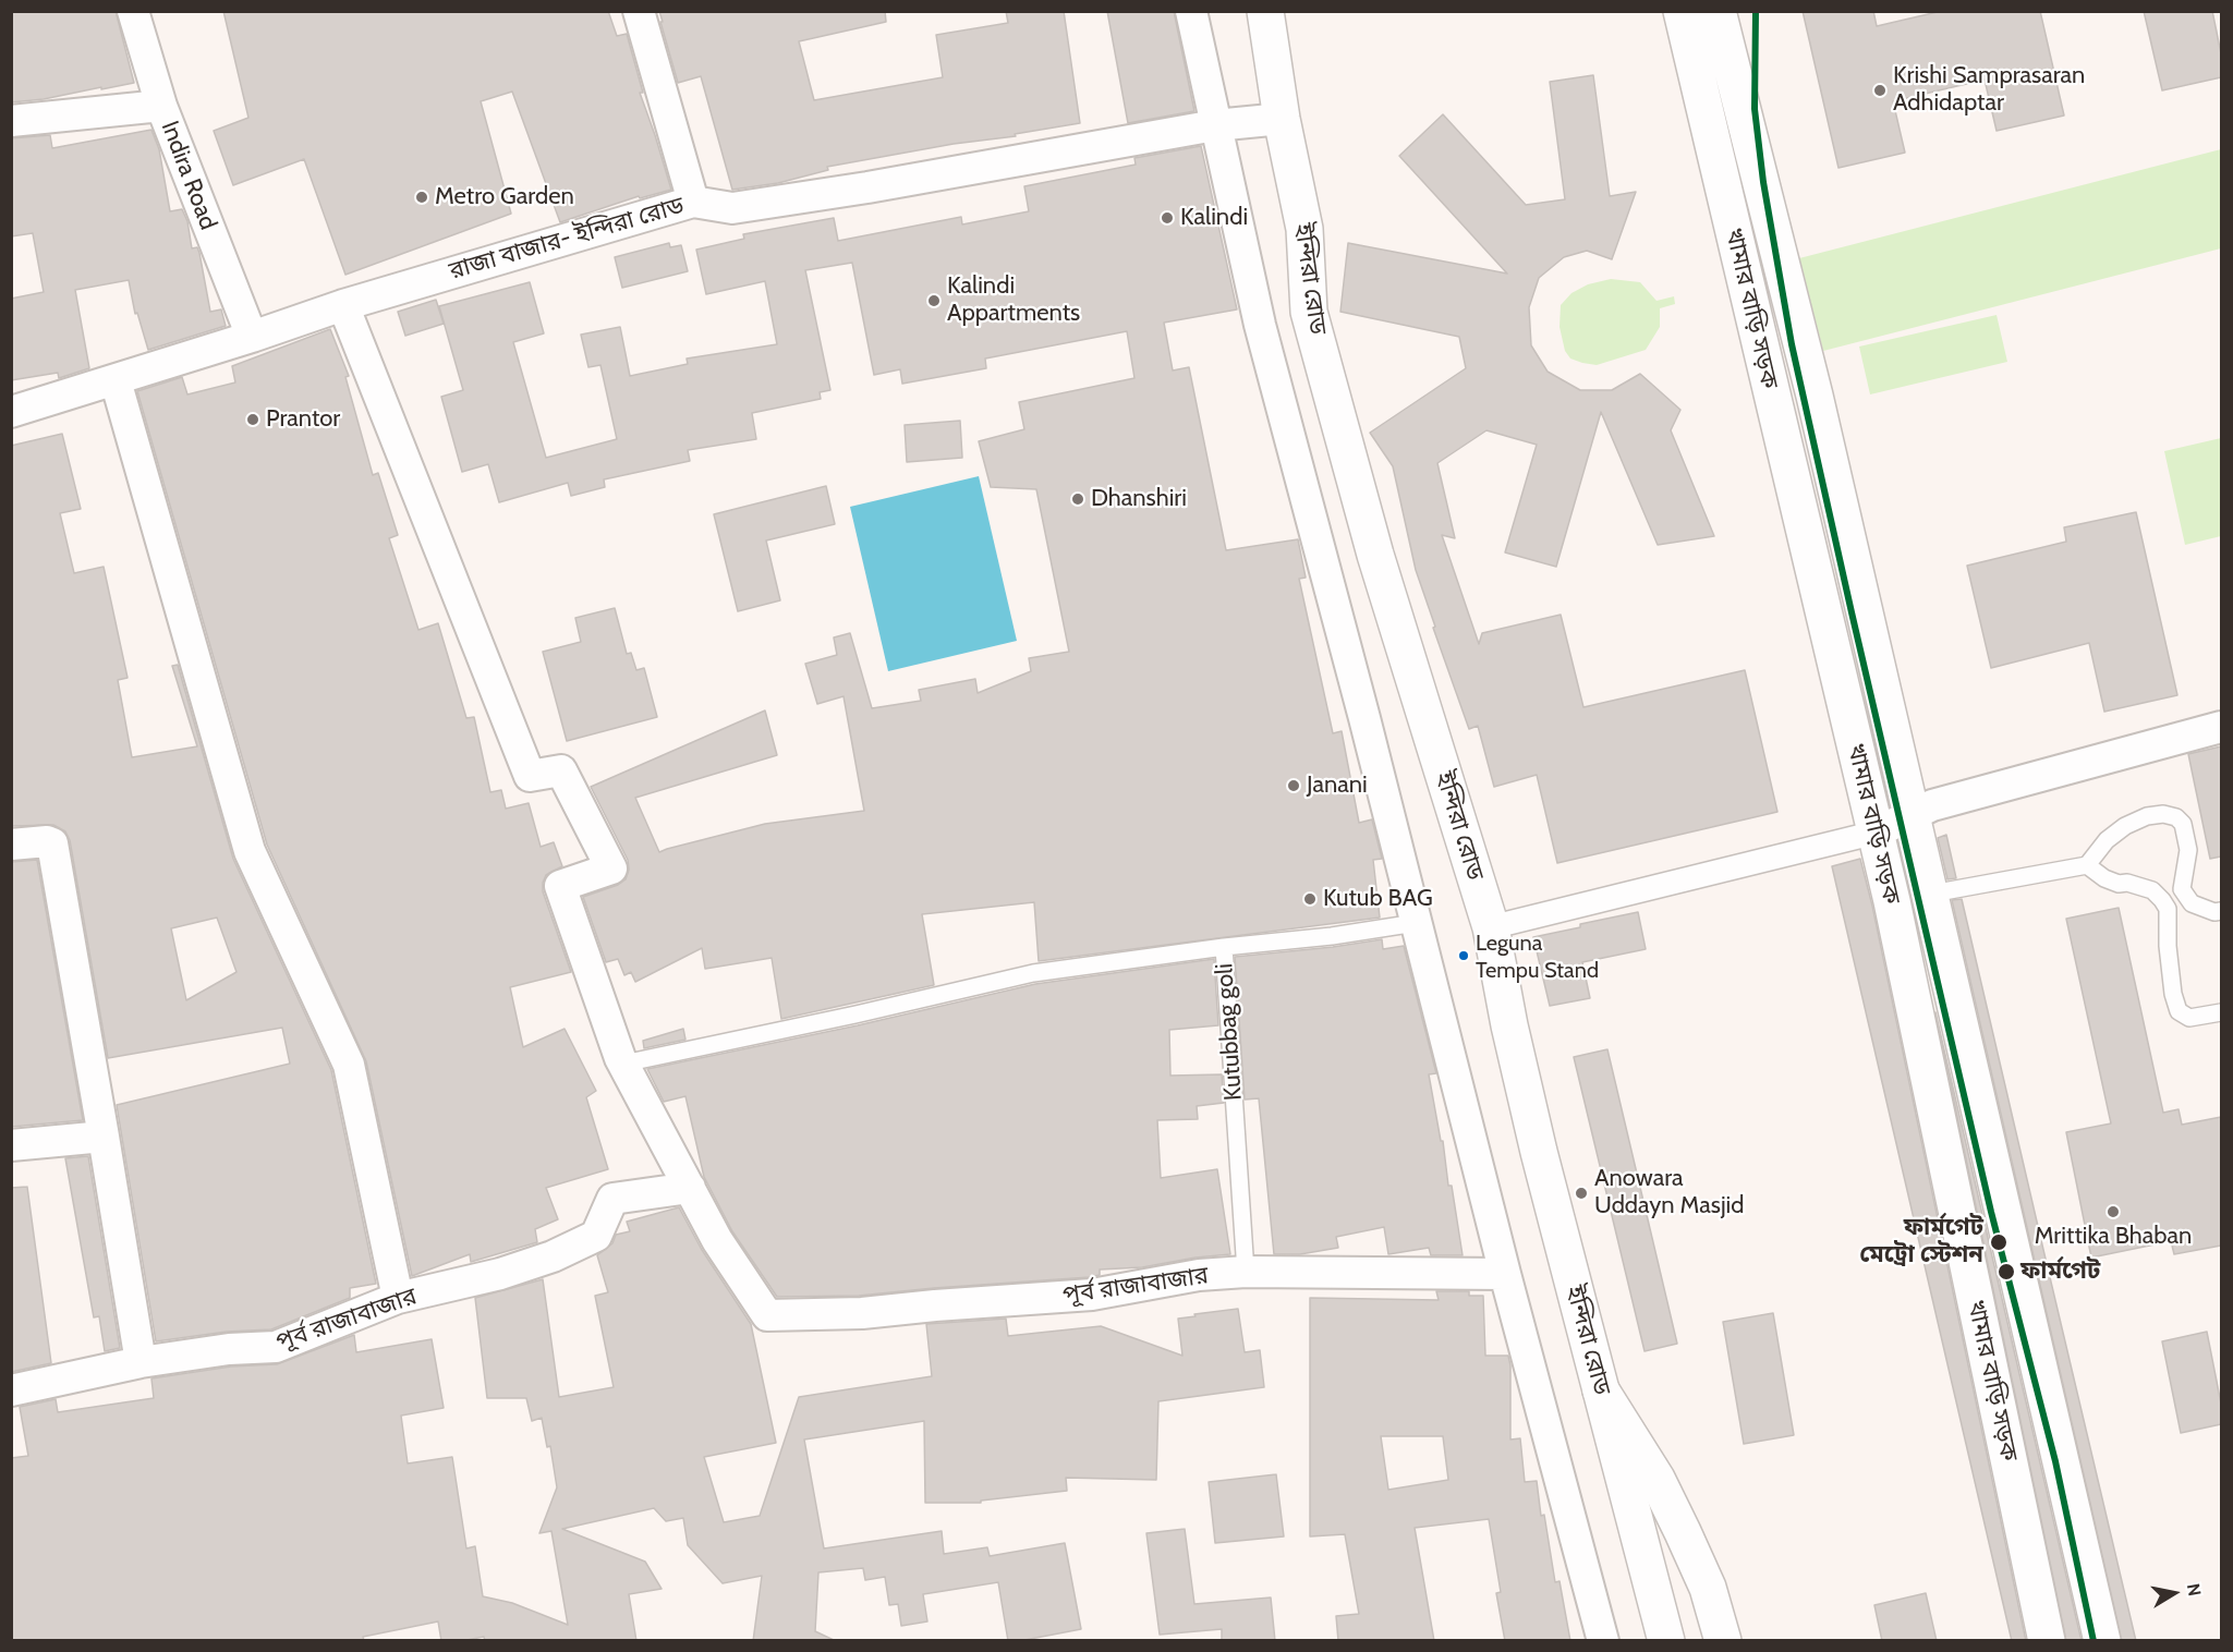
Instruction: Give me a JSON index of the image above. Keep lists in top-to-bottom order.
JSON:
{
  "streets": {
    "highway": ["ইন্দিরা রোড", "খামার বাড়ি সড়ক"],
    "street": ["Indira Road", "রাজা বাজার- ইন্দিরা রোড", "পূর্ব রাজাবাজার"],
    "lane": ["Kutubbag goli"]
  },
  "crossings": [
    ["Indira Road", "রাজা বাজার- ইন্দিরা রোড"],
    ["রাজা বাজার- ইন্দিরা রোড", "ইন্দিরা রোড"],
    ["Kutubbag goli", "পূর্ব রাজাবাজার"]
  ],
  "places": [
    "Krishi Samprasaran Adhidaptar",
    "Metro Garden",
    "Kalindi",
    "Kalindi Appartments",
    "Prantor",
    "Dhanshiri",
    "Janani",
    "Kutub BAG",
    "Leguna Tempu Stand",
    "Anowara Uddayn Masjid",
    "Mrittika Bhaban",
    "ফার্মগেট মেট্রো স্টেশন",
    "ফার্মগেট"
  ],
  "north": "right"
}
